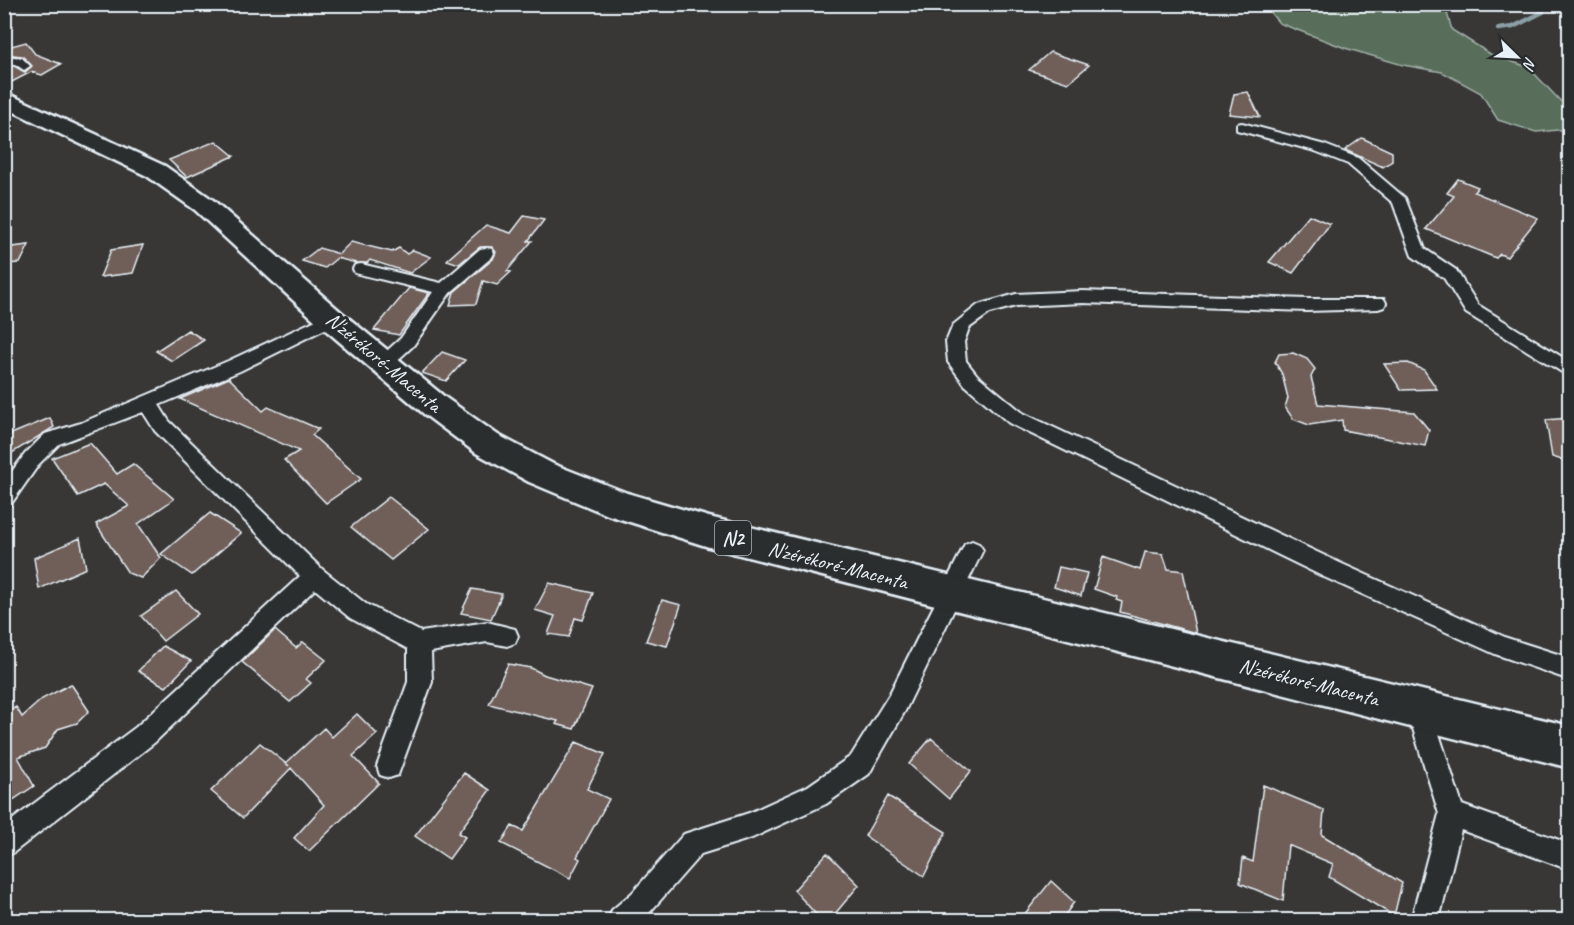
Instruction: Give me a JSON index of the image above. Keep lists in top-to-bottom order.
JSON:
{
  "streets": {
    "highway": ["N'zérékoré-Macenta", "N2"]
  },
  "north": "bottom right"
}
